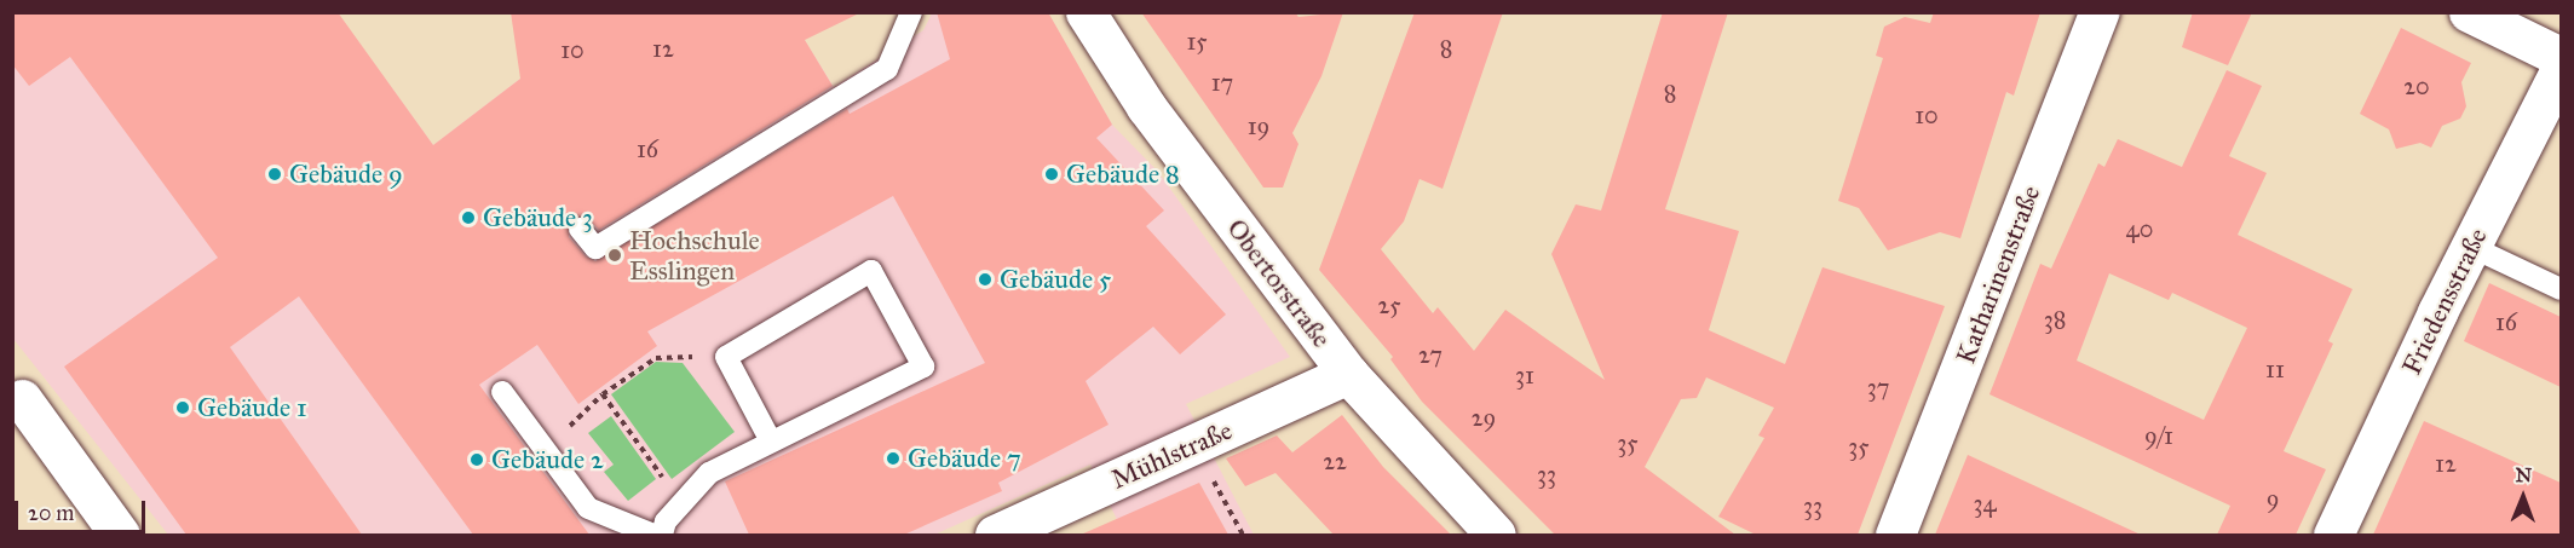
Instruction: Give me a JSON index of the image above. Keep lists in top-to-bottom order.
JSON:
{
  "streets": {
    "street": [
      "Katharinenstraße",
      "Obertorstraße",
      "Friedensstraße",
      "Mühlstraße"
    ]
  },
  "crossings": [
    ["Obertorstraße", "Mühlstraße"]
  ],
  "places": [
    "Gebäude 9",
    "Gebäude 8",
    "Gebäude 3",
    "Hochschule Esslingen",
    "Gebäude 5",
    "Gebäude 1",
    "Gebäude 7",
    "Gebäude 2"
  ],
  "house_numbers": [
    "15",
    "12",
    "8",
    "10",
    "17",
    "20",
    "8",
    "10",
    "19",
    "16",
    "40",
    "25",
    "38",
    "16",
    "27",
    "11",
    "31",
    "37",
    "29",
    "9/1",
    "35",
    "35",
    "22",
    "12",
    "33",
    "9",
    "34",
    "33"
  ],
  "scale_bar": "20 m",
  "north": "top"
}
